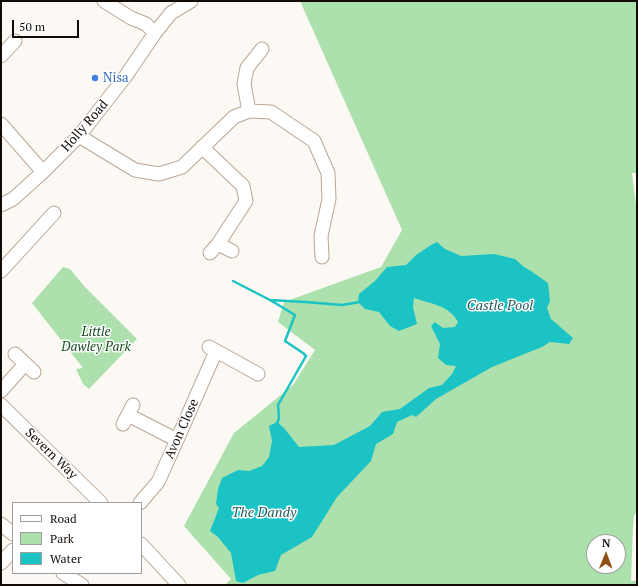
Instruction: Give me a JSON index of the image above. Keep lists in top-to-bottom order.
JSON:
{
  "streets": {
    "street": ["Holly Road", "Avon Close", "Severn Way"]
  },
  "water": ["Castle Pool", "The Dandy"],
  "parks": ["Little Dawley Park"],
  "places": ["Nisa"],
  "legend": ["Road", "Park", "Water"],
  "scale_bar": "50 m",
  "north": "top"
}
